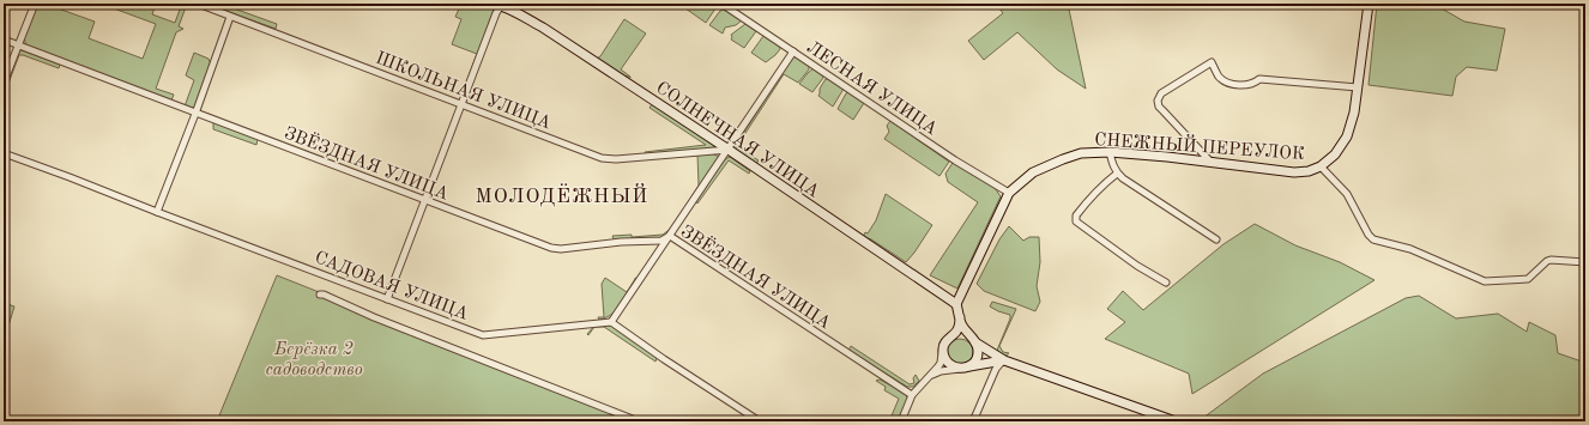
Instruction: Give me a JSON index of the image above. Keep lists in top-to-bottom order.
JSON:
{
  "streets": {
    "street": [
      "ЛЕСНАЯ УЛИЦА",
      "ШКОЛЬНАЯ УЛИЦА",
      "СОЛНЕЧНАЯ УЛИЦА",
      "СНЕЖНЫЙ ПЕРЕУЛОК",
      "ЗВЁЗДНАЯ УЛИЦА",
      "САДОВАЯ УЛИЦА"
    ]
  },
  "crossings": [
    ["ЛЕСНАЯ УЛИЦА", "СНЕЖНЫЙ ПЕРЕУЛОК"],
    ["ШКОЛЬНАЯ УЛИЦА", "СОЛНЕЧНАЯ УЛИЦА"],
    ["СОЛНЕЧНАЯ УЛИЦА", "СНЕЖНЫЙ ПЕРЕУЛОК"]
  ],
  "districts": ["МОЛОДЁЖНЫЙ"],
  "parks": ["Берёзка 2 садоводство"]
}
